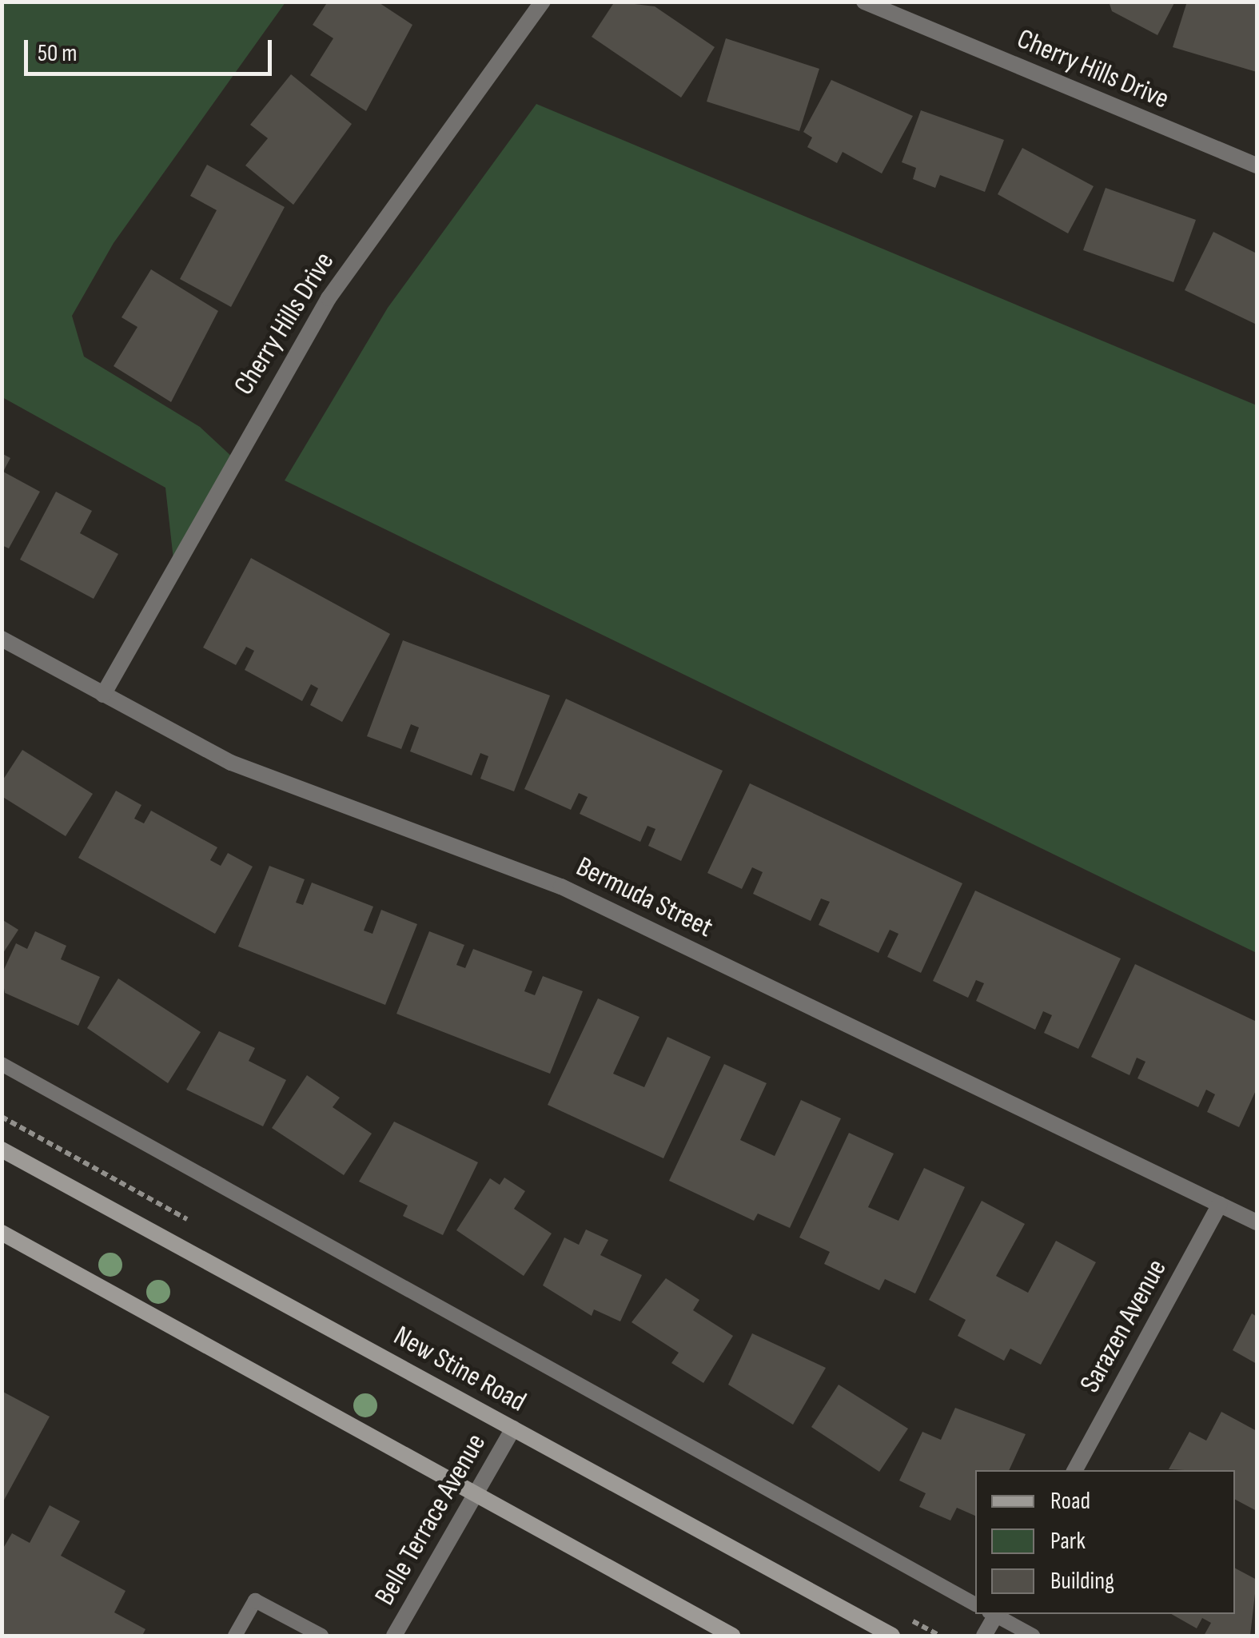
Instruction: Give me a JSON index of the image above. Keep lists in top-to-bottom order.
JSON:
{
  "streets": {
    "main road": ["New Stine Road"],
    "street": [
      "Cherry Hills Drive",
      "Bermuda Street",
      "Sarazen Avenue",
      "Belle Terrace Avenue"
    ]
  },
  "crossings": [
    ["Cherry Hills Drive", "Bermuda Street"],
    ["Bermuda Street", "Sarazen Avenue"],
    ["New Stine Road", "Belle Terrace Avenue"]
  ],
  "legend": ["Road", "Park", "Building"],
  "scale_bar": "50 m"
}
